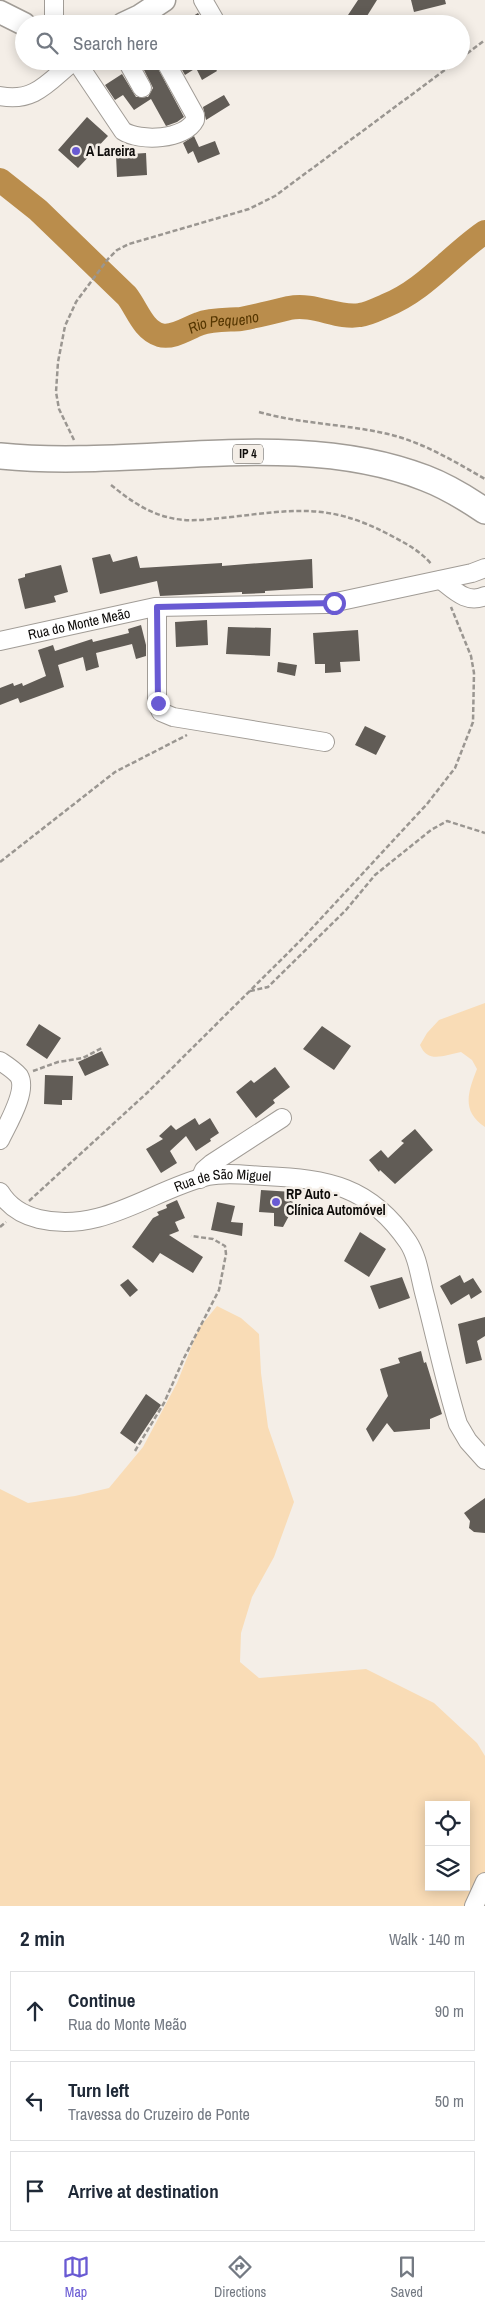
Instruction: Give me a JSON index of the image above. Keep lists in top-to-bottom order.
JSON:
{
  "streets": {
    "highway": ["IP 4"],
    "street": ["Rua do Monte Meão", "Rua de São Miguel"]
  },
  "water": ["Rio Pequeno"],
  "places": ["A Lareira", "RP Auto - Clínica Automóvel"],
  "page": {
    "search": "Search here",
    "heading": ["2 min", "Walk · 140 m"],
    "list": [
      ["Continue", "Rua do Monte Meão", "90 m"],
      ["Turn left", "Travessa do Cruzeiro de Ponte", "50 m"],
      "Arrive at destination"
    ],
    "nav": ["Map", "Directions", "Saved"]
  }
}
